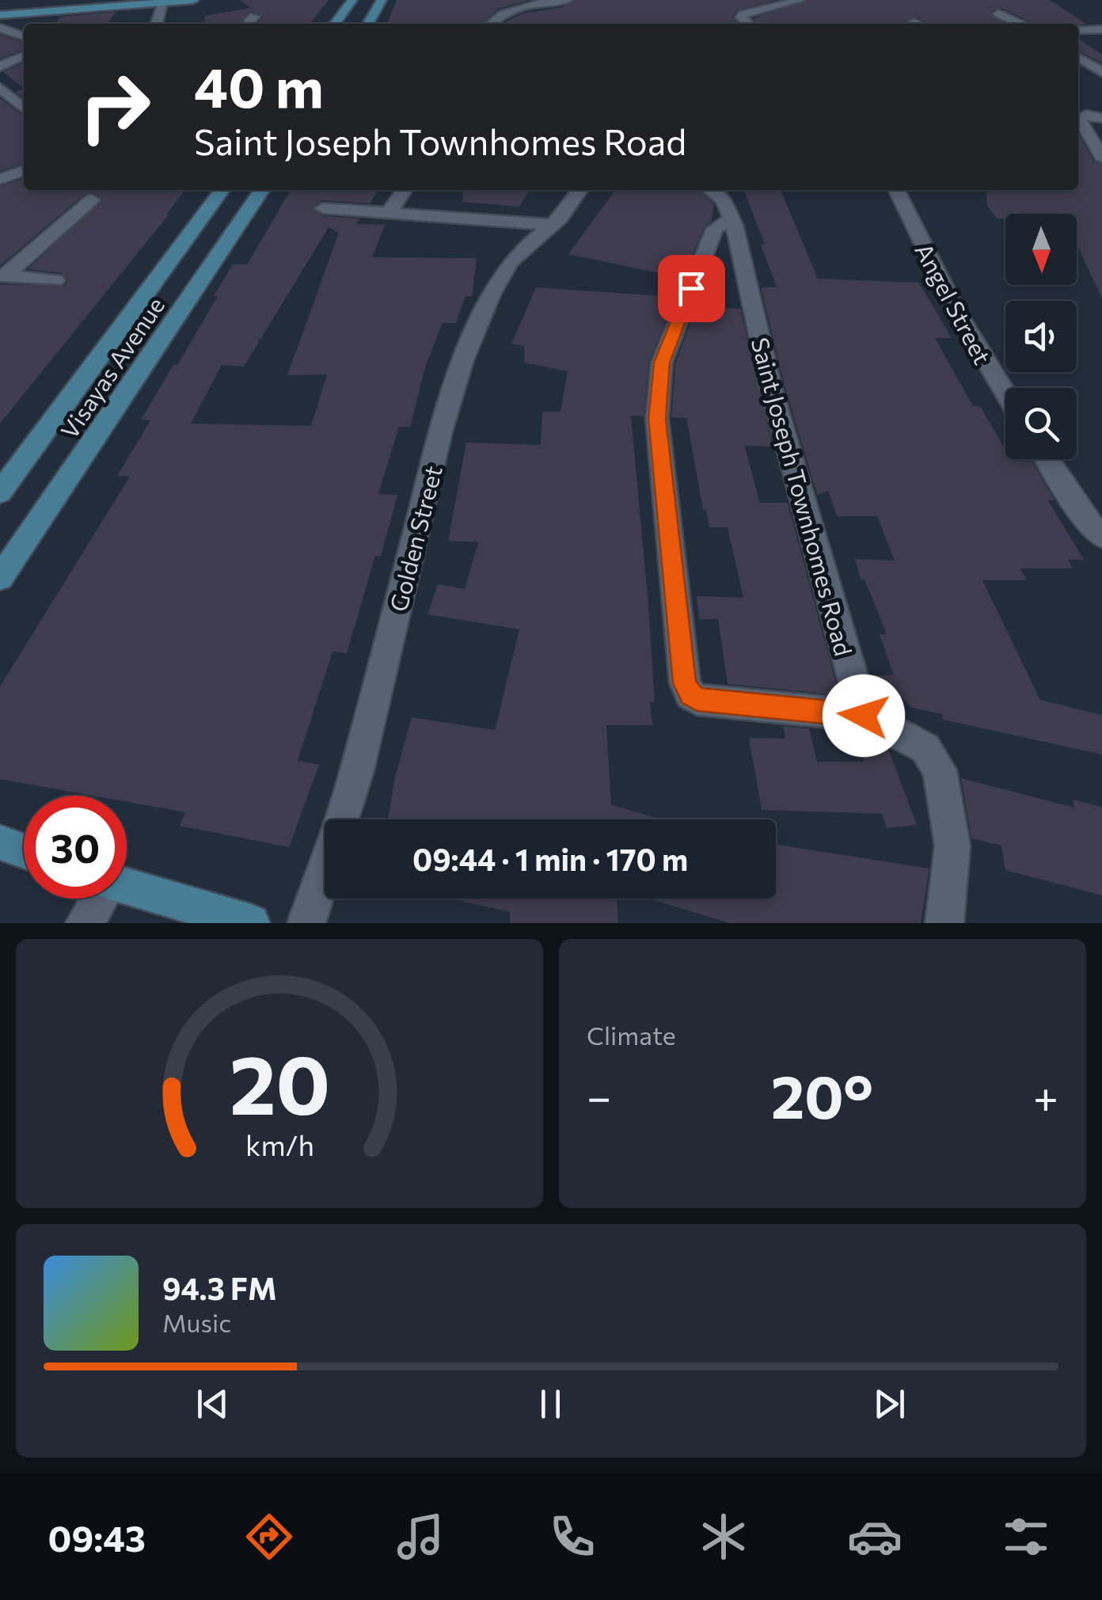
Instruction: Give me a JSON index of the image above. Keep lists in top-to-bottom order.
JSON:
{
  "streets": {
    "main road": ["Visayas Avenue"],
    "street": ["Angel Street", "Saint Joseph Townhomes Road", "Golden Street"]
  },
  "north": "bottom",
  "page": {
    "turn": ["40 m", "Saint Joseph Townhomes Road"],
    "limit": "30",
    "trip": "09:44 · 1 min · 170 m",
    "tile": "Climate",
    "heat": ["−", "20°", "+"],
    "song": ["94.3 FM", "Music"],
    "tabs": "09:43",
    "gauge": ["20", "km/h"]
  }
}
